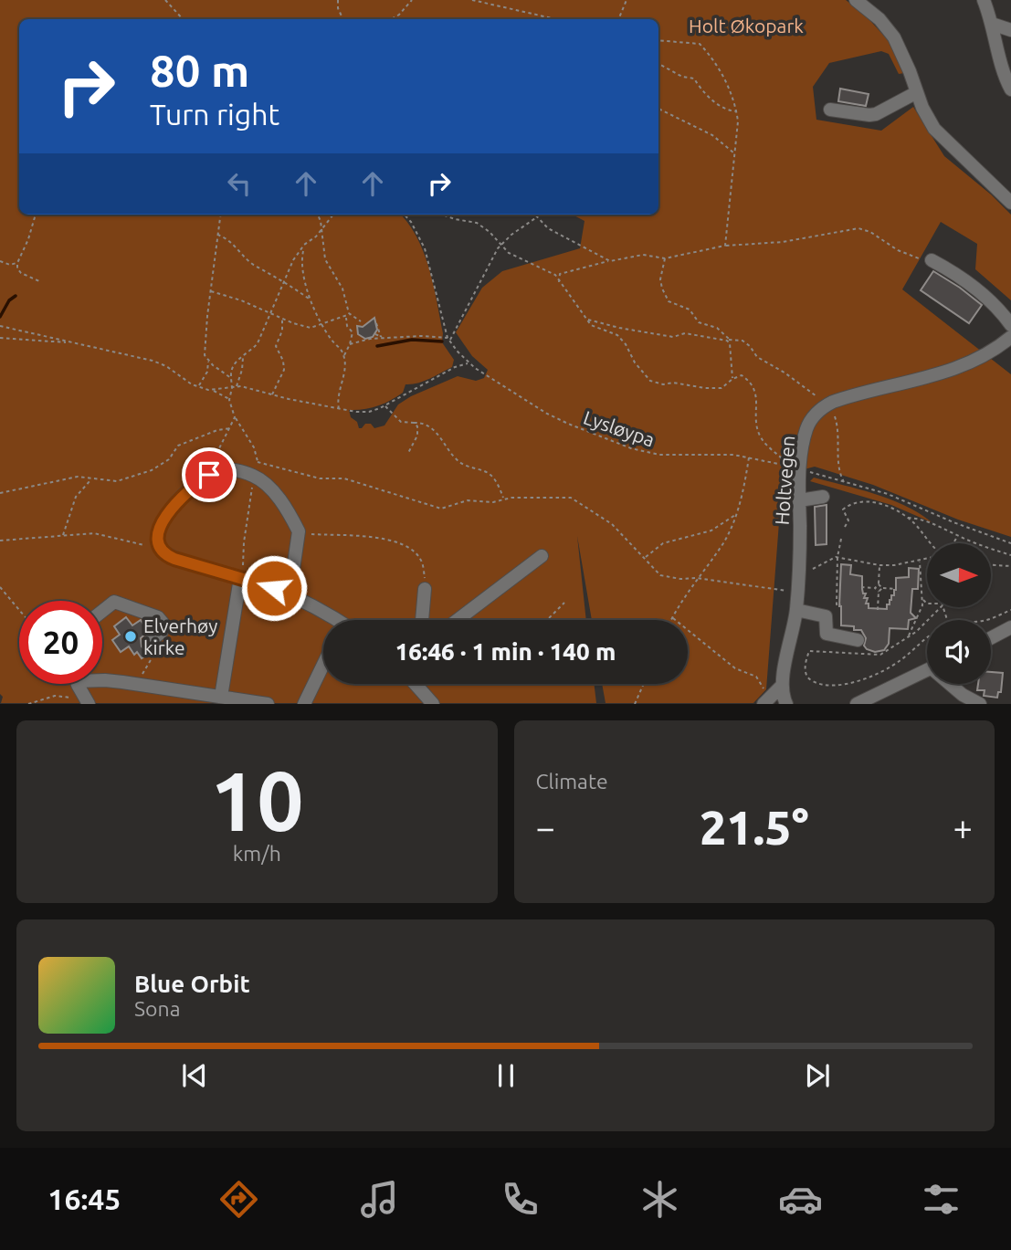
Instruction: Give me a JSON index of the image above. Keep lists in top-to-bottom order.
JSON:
{
  "streets": {
    "street": ["Holtvegen"],
    "path": ["Lysløypa"]
  },
  "crossings": [
    ["Lysløypa", "Holtvegen"]
  ],
  "parks": ["Holt Økopark"],
  "places": ["Elverhøy kirke"],
  "north": "right",
  "page": {
    "turn": ["80 m", "Turn right"],
    "limit": "20",
    "trip": "16:46 · 1 min · 140 m",
    "tile": [
      ["10", "km/h"],
      "Climate"
    ],
    "heat": ["−", "21.5°", "+"],
    "song": ["Blue Orbit", "Sona"],
    "tabs": "16:45"
  }
}
